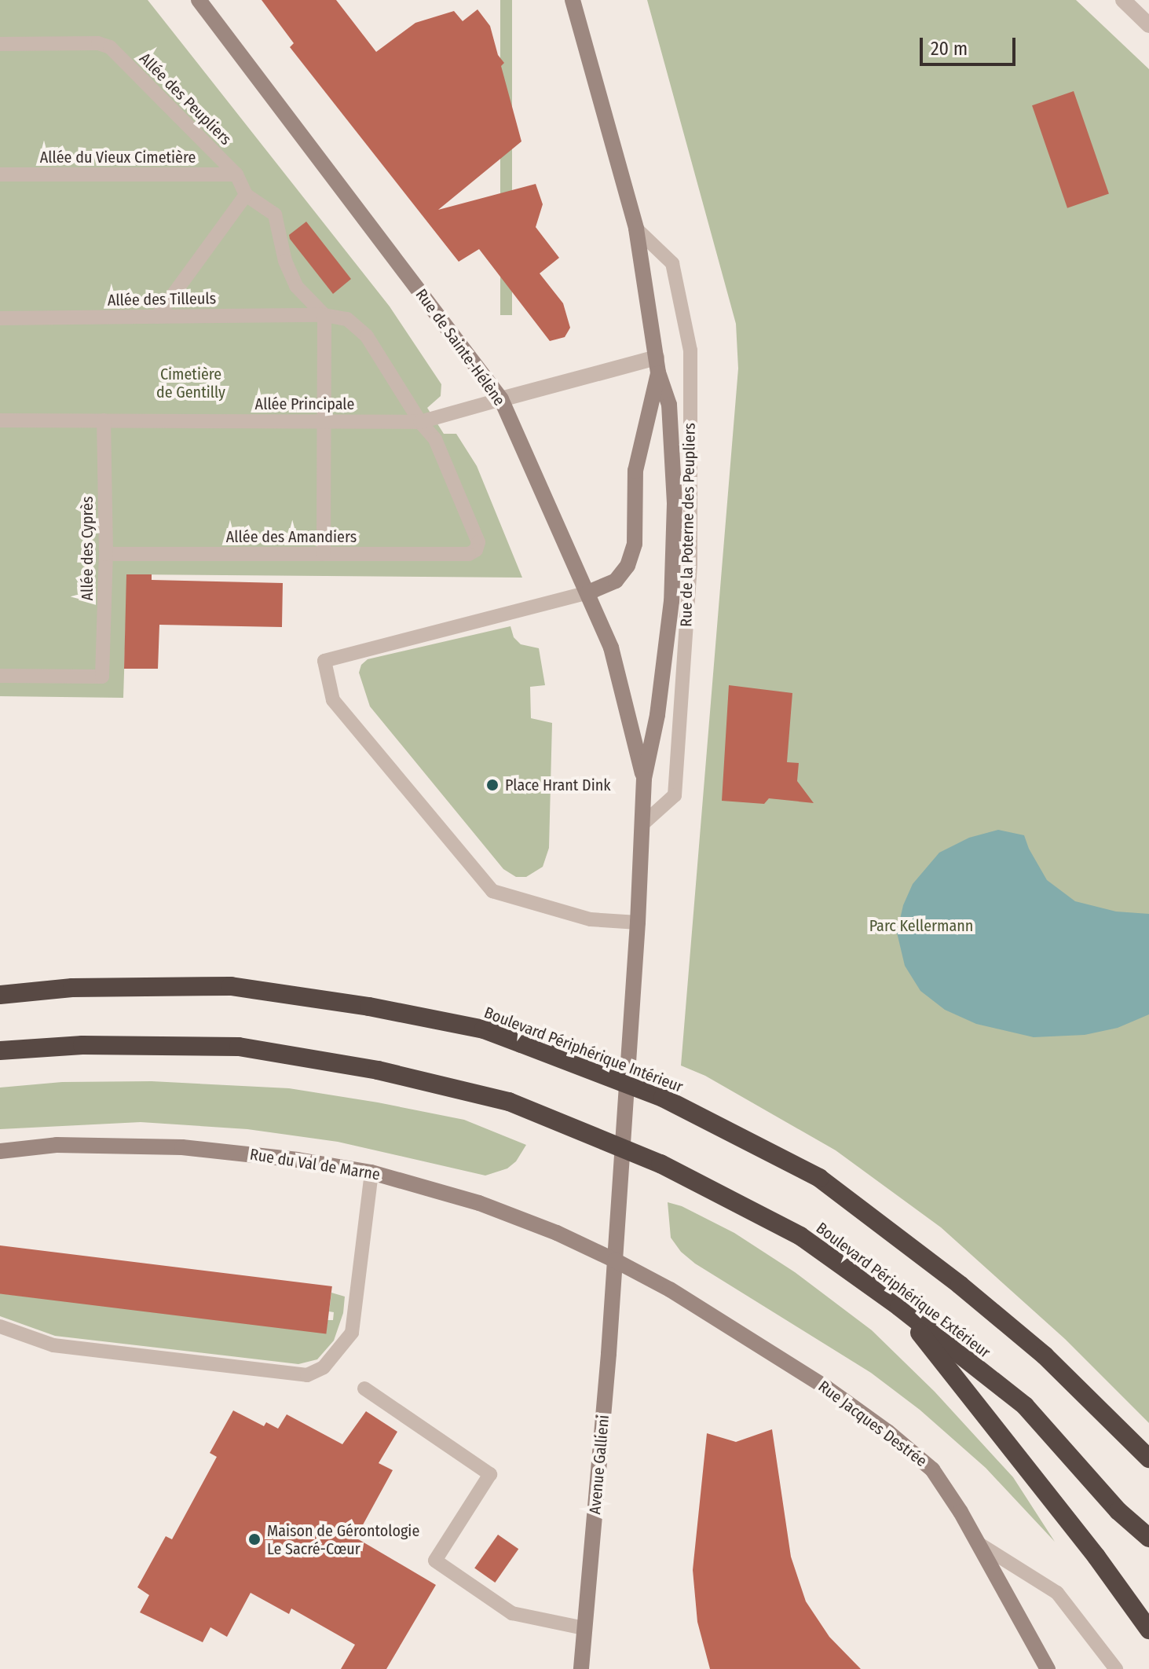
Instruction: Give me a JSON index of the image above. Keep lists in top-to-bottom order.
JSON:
{
  "streets": {
    "highway": ["Boulevard Périphérique Intérieur", "Boulevard Périphérique Extérieur"],
    "main road": [
      "Rue de Sainte-Hélène",
      "Rue de la Poterne des Peupliers",
      "Rue du Val de Marne",
      "Rue Jacques Destrée",
      "Avenue Gallieni"
    ],
    "lane": [
      "Allée des Peupliers",
      "Allée du Vieux Cimetière",
      "Allée des Tilleuls",
      "Allée Principale",
      "Allée des Amandiers",
      "Allée des Cyprès"
    ]
  },
  "crossings": [
    ["Allée des Peupliers", "Allée du Vieux Cimetière"],
    ["Rue de Sainte-Hélène", "Allée Principale"],
    ["Rue de Sainte-Hélène", "Rue de la Poterne des Peupliers"],
    ["Allée Principale", "Allée des Amandiers"],
    ["Allée Principale", "Allée des Cyprès"],
    ["Rue de la Poterne des Peupliers", "Rue du Val de Marne"],
    ["Rue de la Poterne des Peupliers", "Rue Jacques Destrée"],
    ["Rue de la Poterne des Peupliers", "Avenue Gallieni"],
    ["Allée des Amandiers", "Allée des Cyprès"],
    ["Rue du Val de Marne", "Rue Jacques Destrée"],
    ["Rue du Val de Marne", "Avenue Gallieni"],
    ["Rue Jacques Destrée", "Avenue Gallieni"]
  ],
  "parks": ["Cimetière de Gentilly", "Parc Kellermann"],
  "places": ["Place Hrant Dink", "Maison de Gérontologie Le Sacré-Cœur"],
  "scale_bar": "20 m"
}
